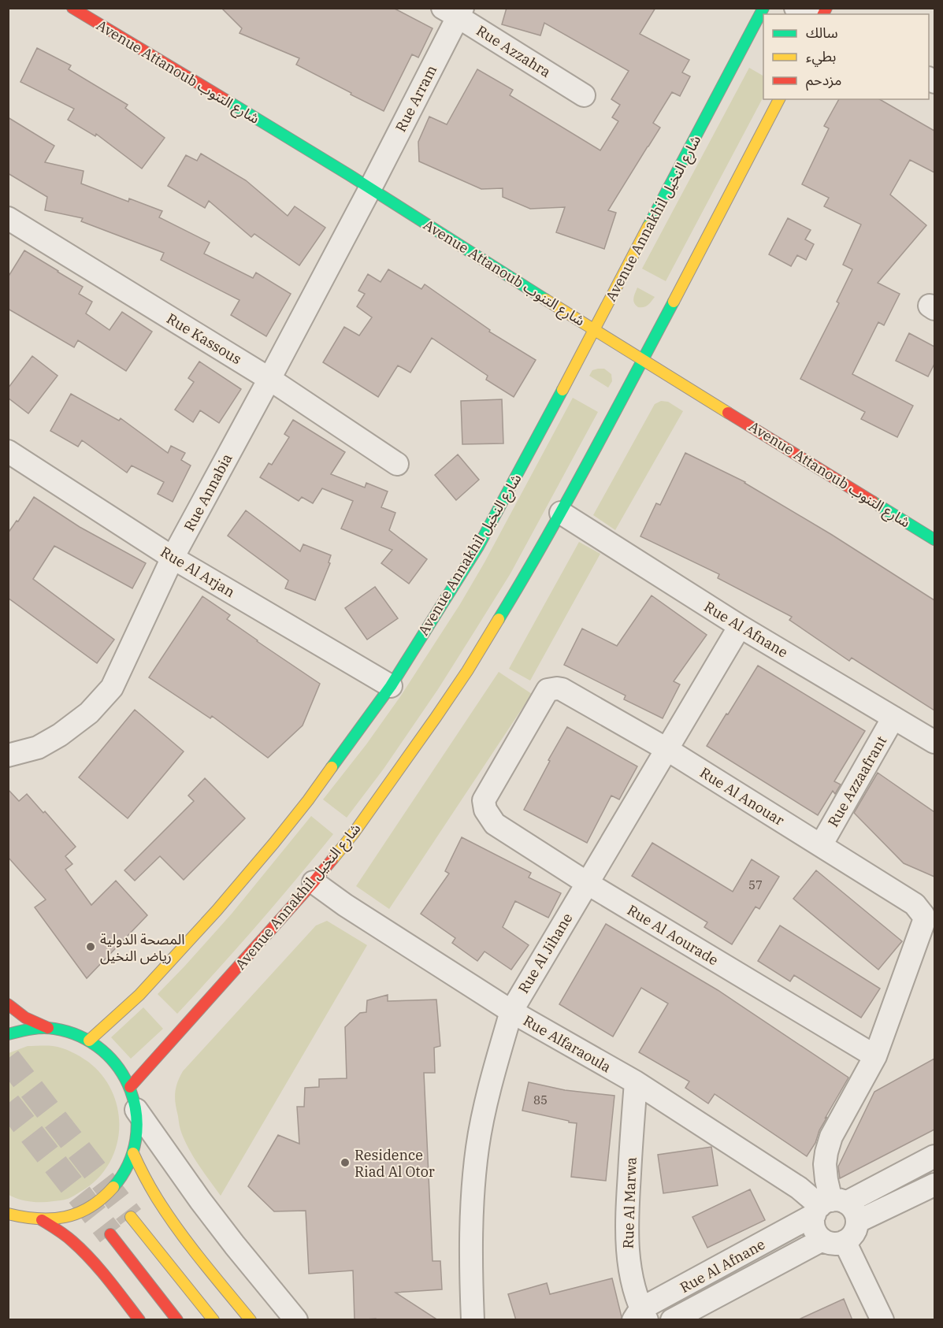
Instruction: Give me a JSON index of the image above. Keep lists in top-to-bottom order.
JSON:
{
  "streets": {
    "main road": ["Avenue Attanoub شارع التنوب", "Avenue Annakhil شارع النخيل"],
    "street": [
      "Rue Azzahra",
      "Rue Arram",
      "Rue Kassous",
      "Rue Annabia",
      "Rue Al Arjan",
      "Rue Al Afnane",
      "Rue Azzaafrant",
      "Rue Al Anouar",
      "Rue Al Aourade",
      "Rue Al Jihane",
      "Rue Alfaraoula",
      "Rue Al Marwa"
    ]
  },
  "crossings": [
    ["Rue Azzahra", "Rue Arram"],
    ["Avenue Attanoub شارع التنوب", "Rue Arram"],
    ["Avenue Attanoub شارع التنوب", "Avenue Annakhil شارع النخيل"],
    ["Avenue Attanoub شارع التنوب", "Rue Annabia"],
    ["Rue Arram", "Rue Annabia"],
    ["Avenue Annakhil شارع النخيل", "Rue Al Arjan"],
    ["Avenue Annakhil شارع النخيل", "Rue Al Afnane"],
    ["Avenue Annakhil شارع النخيل", "Rue Alfaraoula"],
    ["Rue Kassous", "Rue Annabia"],
    ["Rue Annabia", "Rue Al Arjan"],
    ["Rue Al Afnane", "Rue Azzaafrant"],
    ["Rue Al Afnane", "Rue Al Jihane"],
    ["Rue Al Afnane", "Rue Alfaraoula"],
    ["Rue Al Afnane", "Rue Al Marwa"],
    ["Rue Azzaafrant", "Rue Al Anouar"],
    ["Rue Al Anouar", "Rue Al Aourade"],
    ["Rue Al Anouar", "Rue Al Jihane"],
    ["Rue Al Aourade", "Rue Al Jihane"],
    ["Rue Al Jihane", "Rue Alfaraoula"],
    ["Rue Alfaraoula", "Rue Al Marwa"]
  ],
  "places": ["المصحة الدولية رياض النخيل", "Residence Riad Al Otor"],
  "house_numbers": ["57", "85"],
  "legend": ["سالك", "بطيء", "مزدحم"]
}
